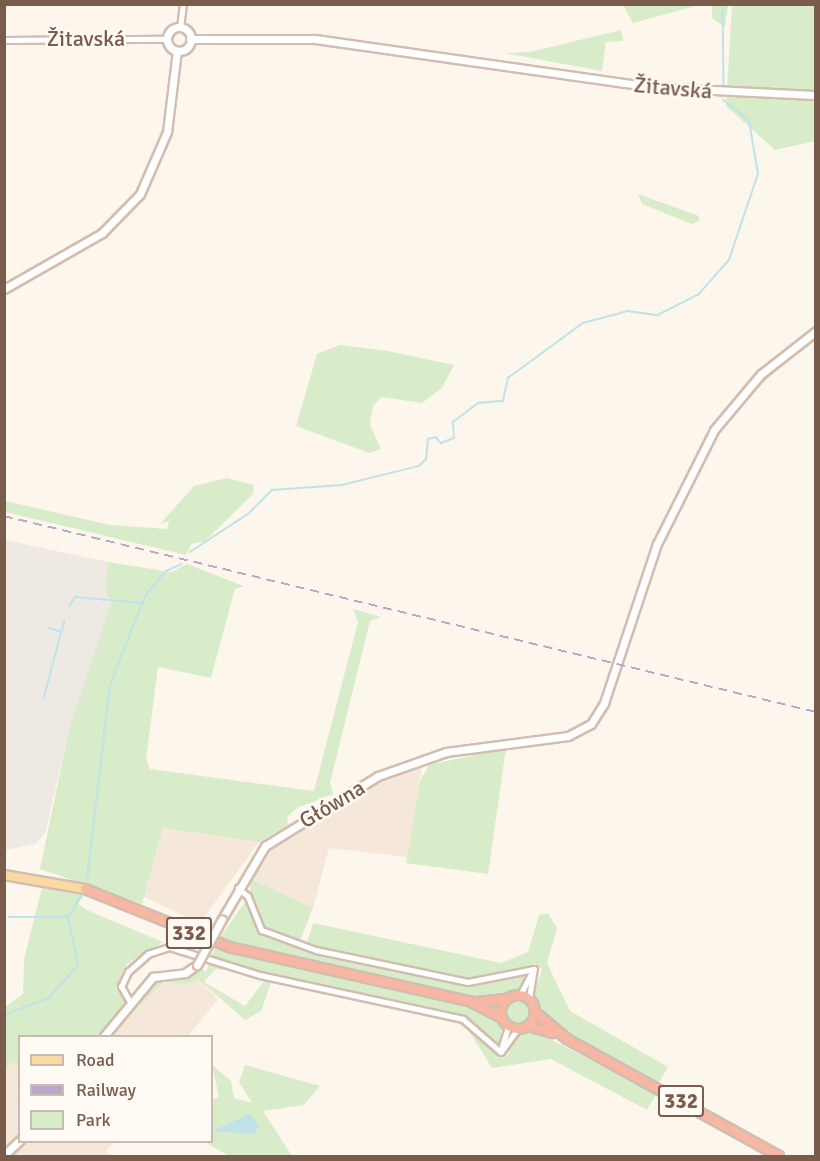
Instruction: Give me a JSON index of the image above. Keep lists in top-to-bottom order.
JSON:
{
  "streets": {
    "highway": ["332"],
    "street": ["Žitavská", "Główna"]
  },
  "legend": ["Road", "Railway", "Park"]
}
